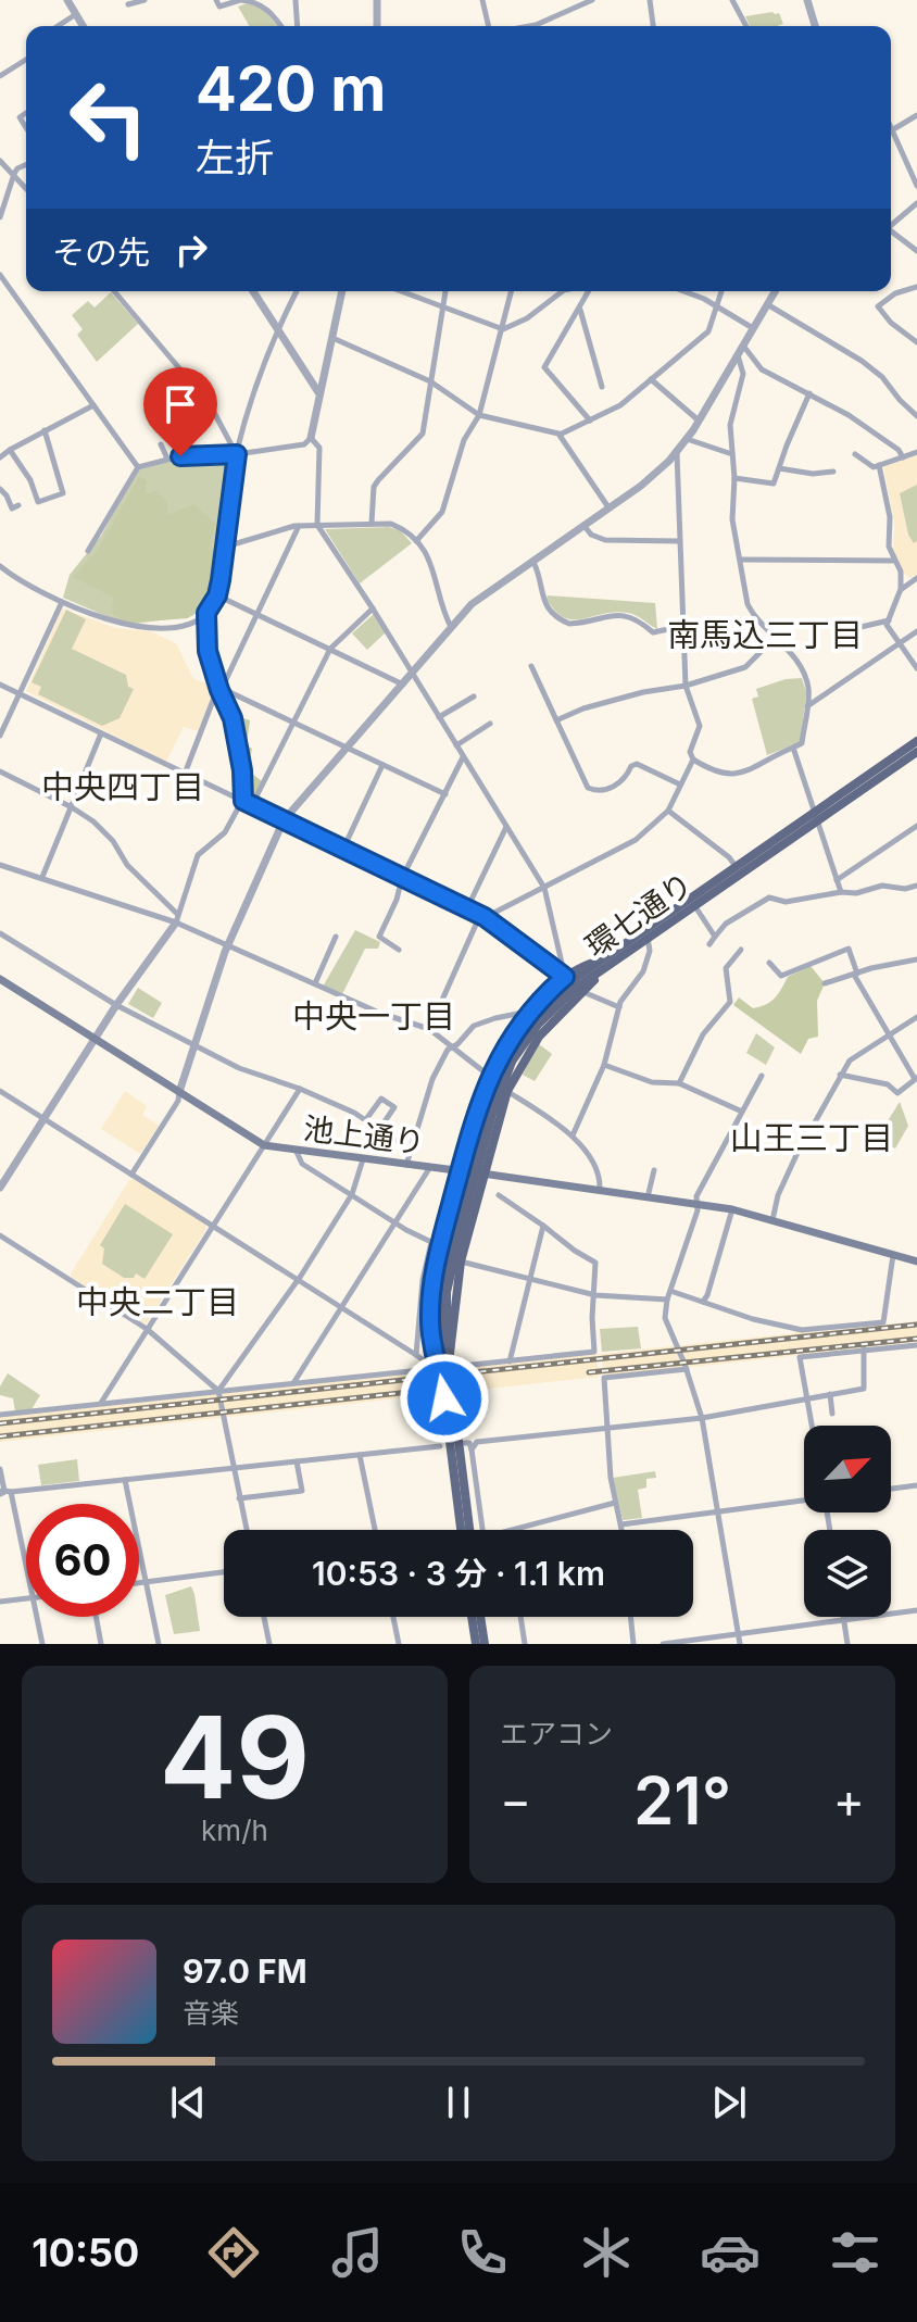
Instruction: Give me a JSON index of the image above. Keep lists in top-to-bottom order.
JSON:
{
  "streets": {
    "main road": ["環七通り", "池上通り"]
  },
  "districts": [
    "南馬込三丁目",
    "中央四丁目",
    "中央一丁目",
    "山王三丁目",
    "中央二丁目"
  ],
  "north": "top right",
  "page": {
    "turn": ["420 m", "左折"],
    "then": "その先",
    "limit": "60",
    "trip": "10:53 · 3 分 · 1.1 km",
    "tile": [
      ["49", "km/h"],
      "エアコン"
    ],
    "heat": ["−", "21°", "+"],
    "song": ["97.0 FM", "音楽"],
    "tabs": "10:50"
  }
}
